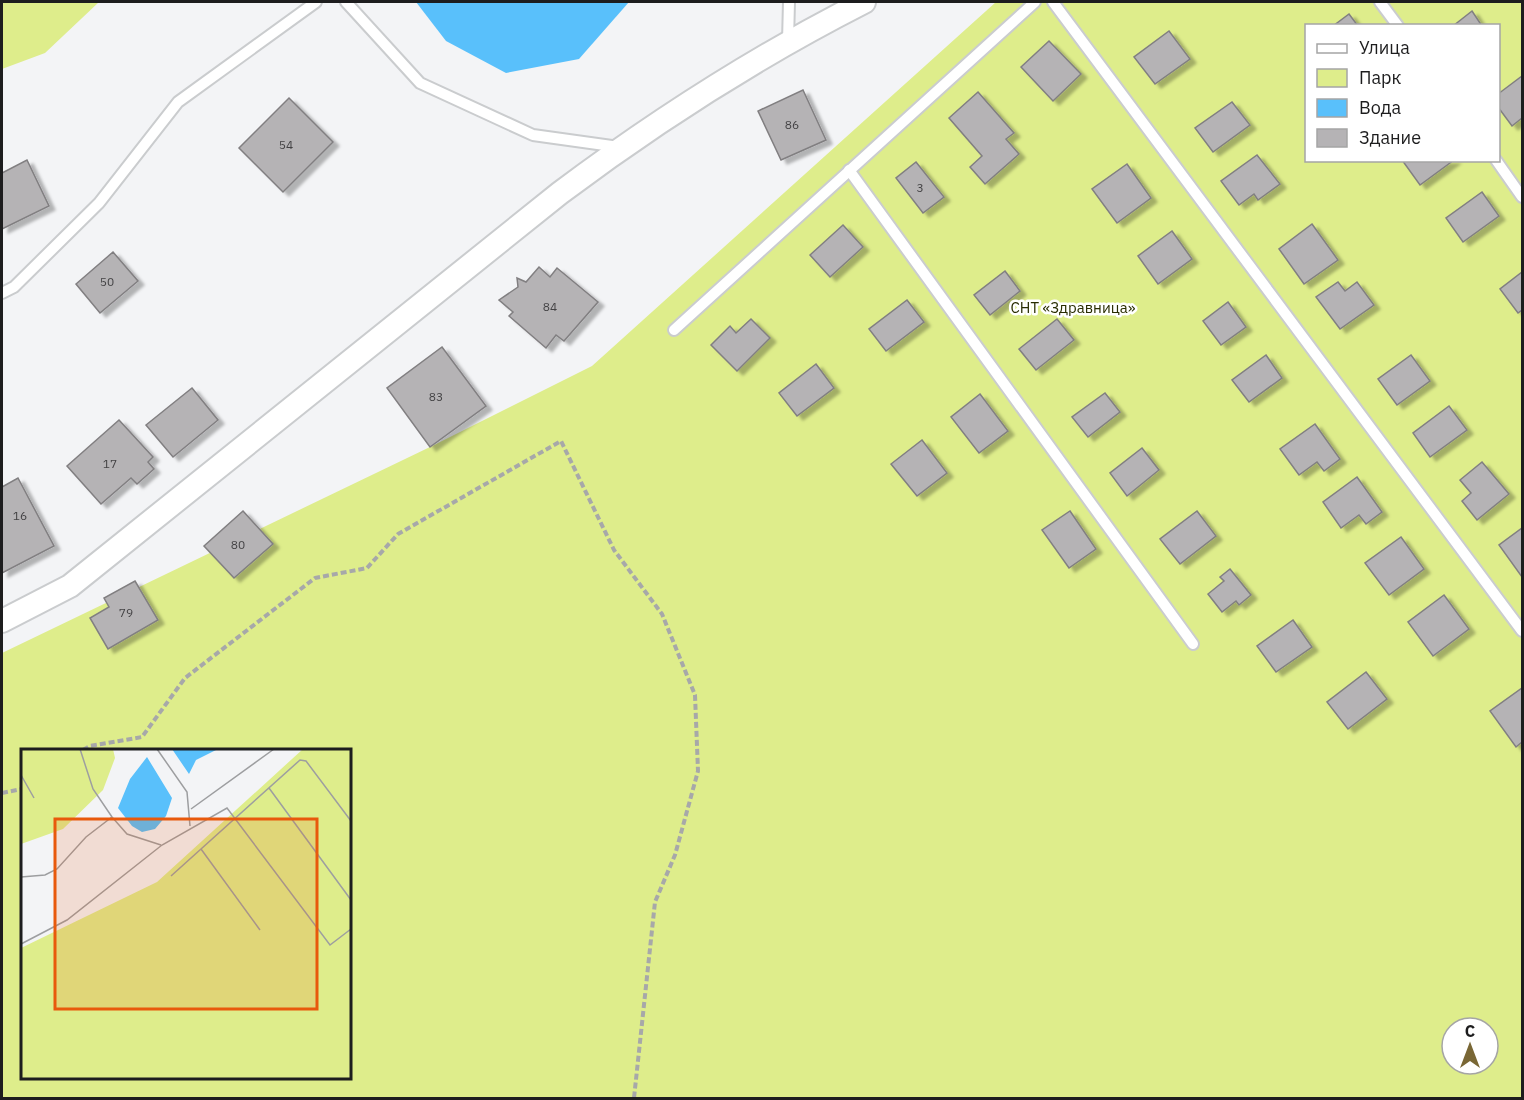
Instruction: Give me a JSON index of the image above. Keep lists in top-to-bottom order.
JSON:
{
  "parks": ["СНТ «Здравница»"],
  "house_numbers": [
    "86",
    "54",
    "3",
    "50",
    "84",
    "83",
    "17",
    "16",
    "80",
    "79"
  ],
  "legend": [
    "Улица",
    "Парк",
    "Вода",
    "Здание"
  ],
  "north": "top"
}
